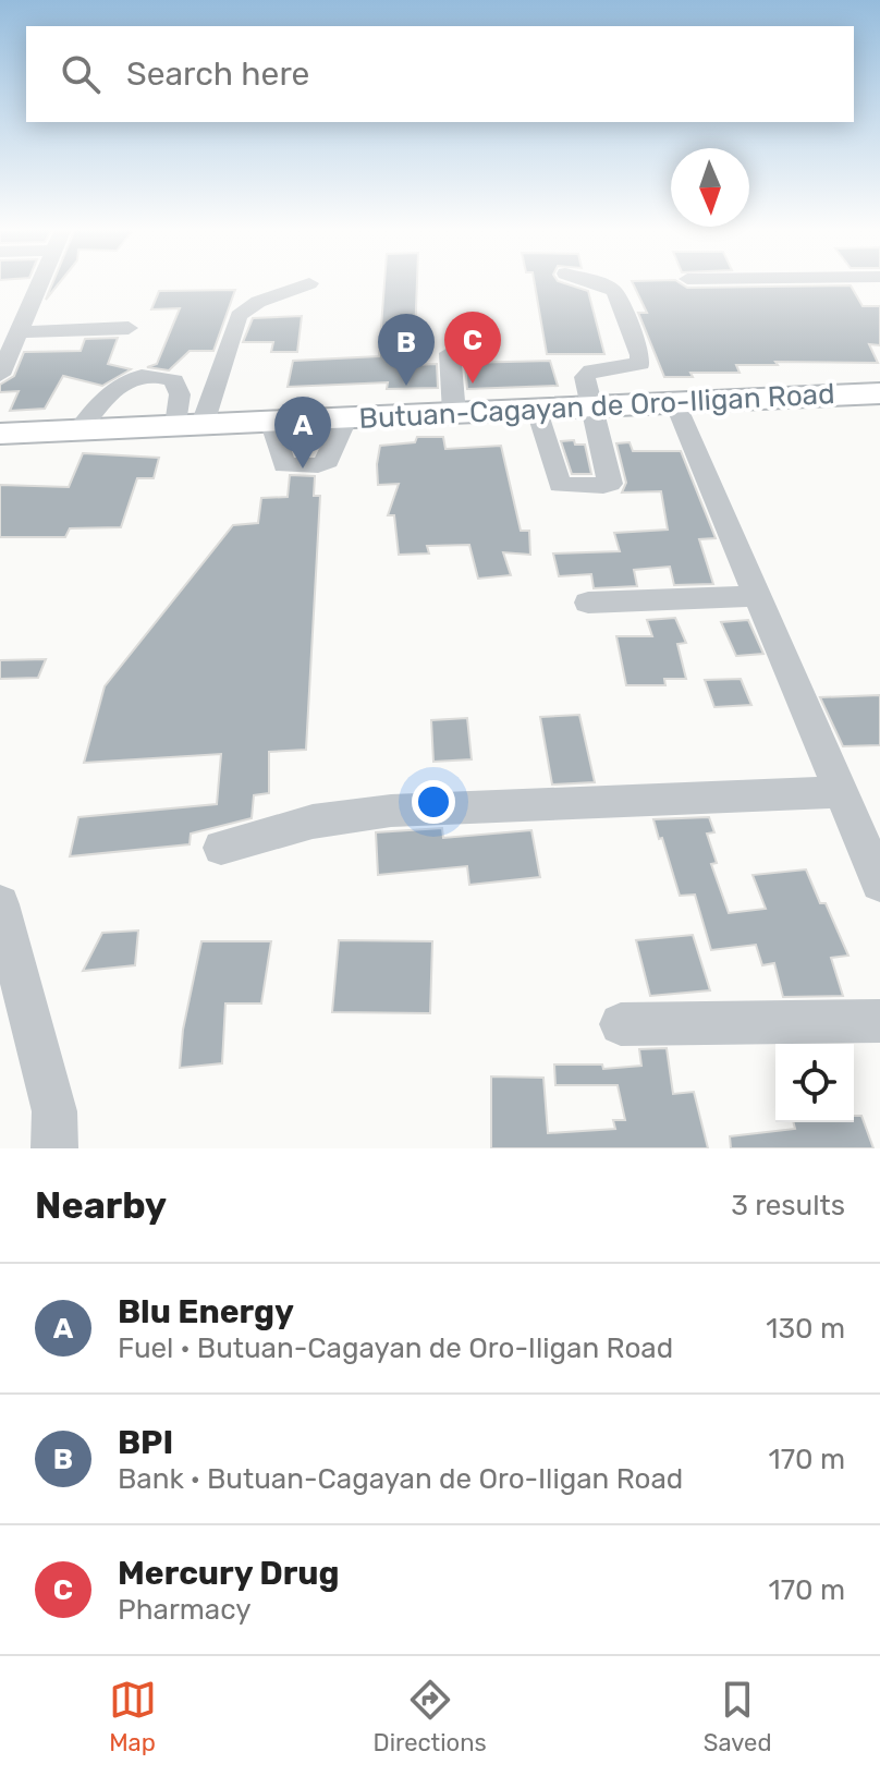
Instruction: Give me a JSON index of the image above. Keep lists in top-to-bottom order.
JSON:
{
  "streets": {
    "highway": ["Butuan-Cagayan de Oro-Iligan Road"]
  },
  "north": "bottom",
  "page": {
    "search": "Search here",
    "pins": ["C", "B", "A"],
    "heading": ["Nearby", "3 results"],
    "list": [
      {
        "mark": "A",
        "name": "Blu Energy",
        "note": "Fuel · Butuan-Cagayan de Oro-Iligan Road",
        "value": "130 m"
      },
      {
        "mark": "B",
        "name": "BPI",
        "note": "Bank · Butuan-Cagayan de Oro-Iligan Road",
        "value": "170 m"
      },
      {
        "mark": "C",
        "name": "Mercury Drug",
        "note": "Pharmacy",
        "value": "170 m"
      }
    ],
    "nav": ["Map", "Directions", "Saved"]
  }
}
